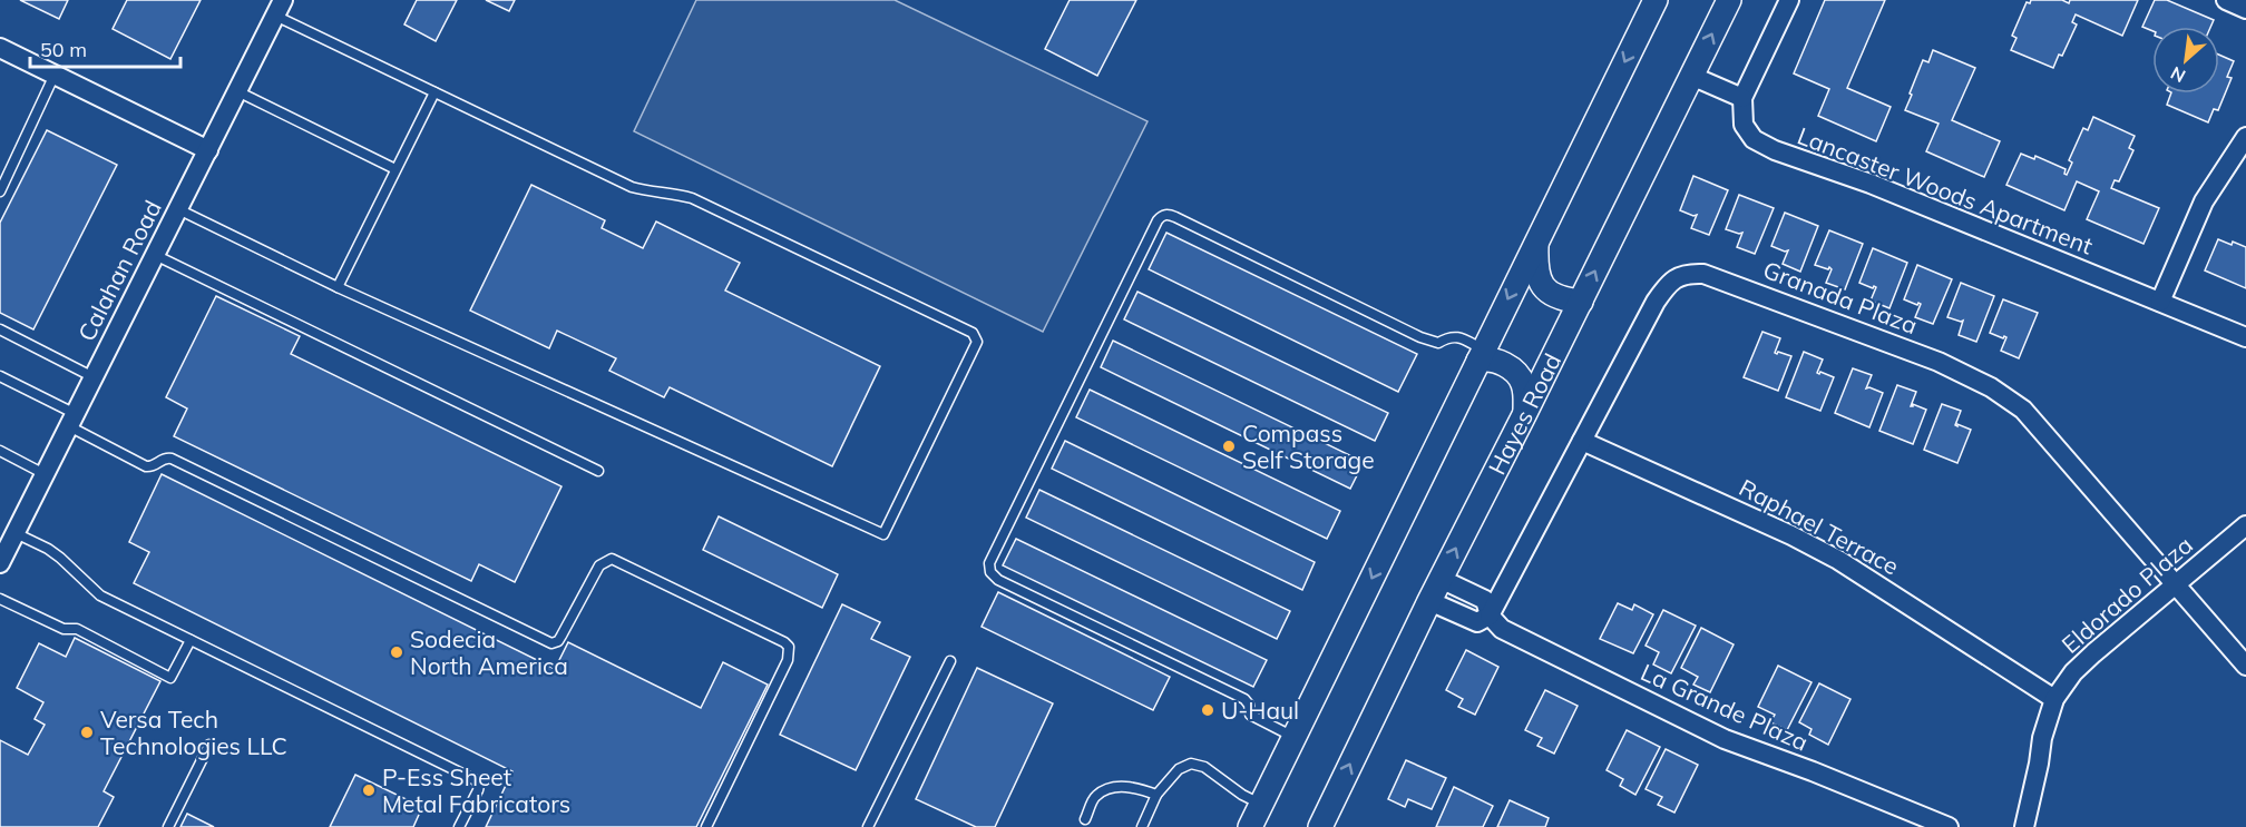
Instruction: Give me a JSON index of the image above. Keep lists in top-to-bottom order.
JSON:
{
  "streets": {
    "street": [
      "Lancaster Woods Apartment",
      "Calahan Road",
      "Granada Plaza",
      "Hayes Road",
      "Raphael Terrace",
      "Eldorado Plaza",
      "La Grande Plaza"
    ]
  },
  "crossings": [
    ["Granada Plaza", "Raphael Terrace"],
    ["Granada Plaza", "Eldorado Plaza"],
    ["Granada Plaza", "La Grande Plaza"],
    ["Hayes Road", "La Grande Plaza"],
    ["Raphael Terrace", "Eldorado Plaza"]
  ],
  "places": [
    "Compass Self Storage",
    "Sodecia North America",
    "U-Haul",
    "Versa Tech Technologies LLC",
    "P-Ess Sheet Metal Fabricators"
  ],
  "scale_bar": "50 m",
  "north": "bottom left"
}
